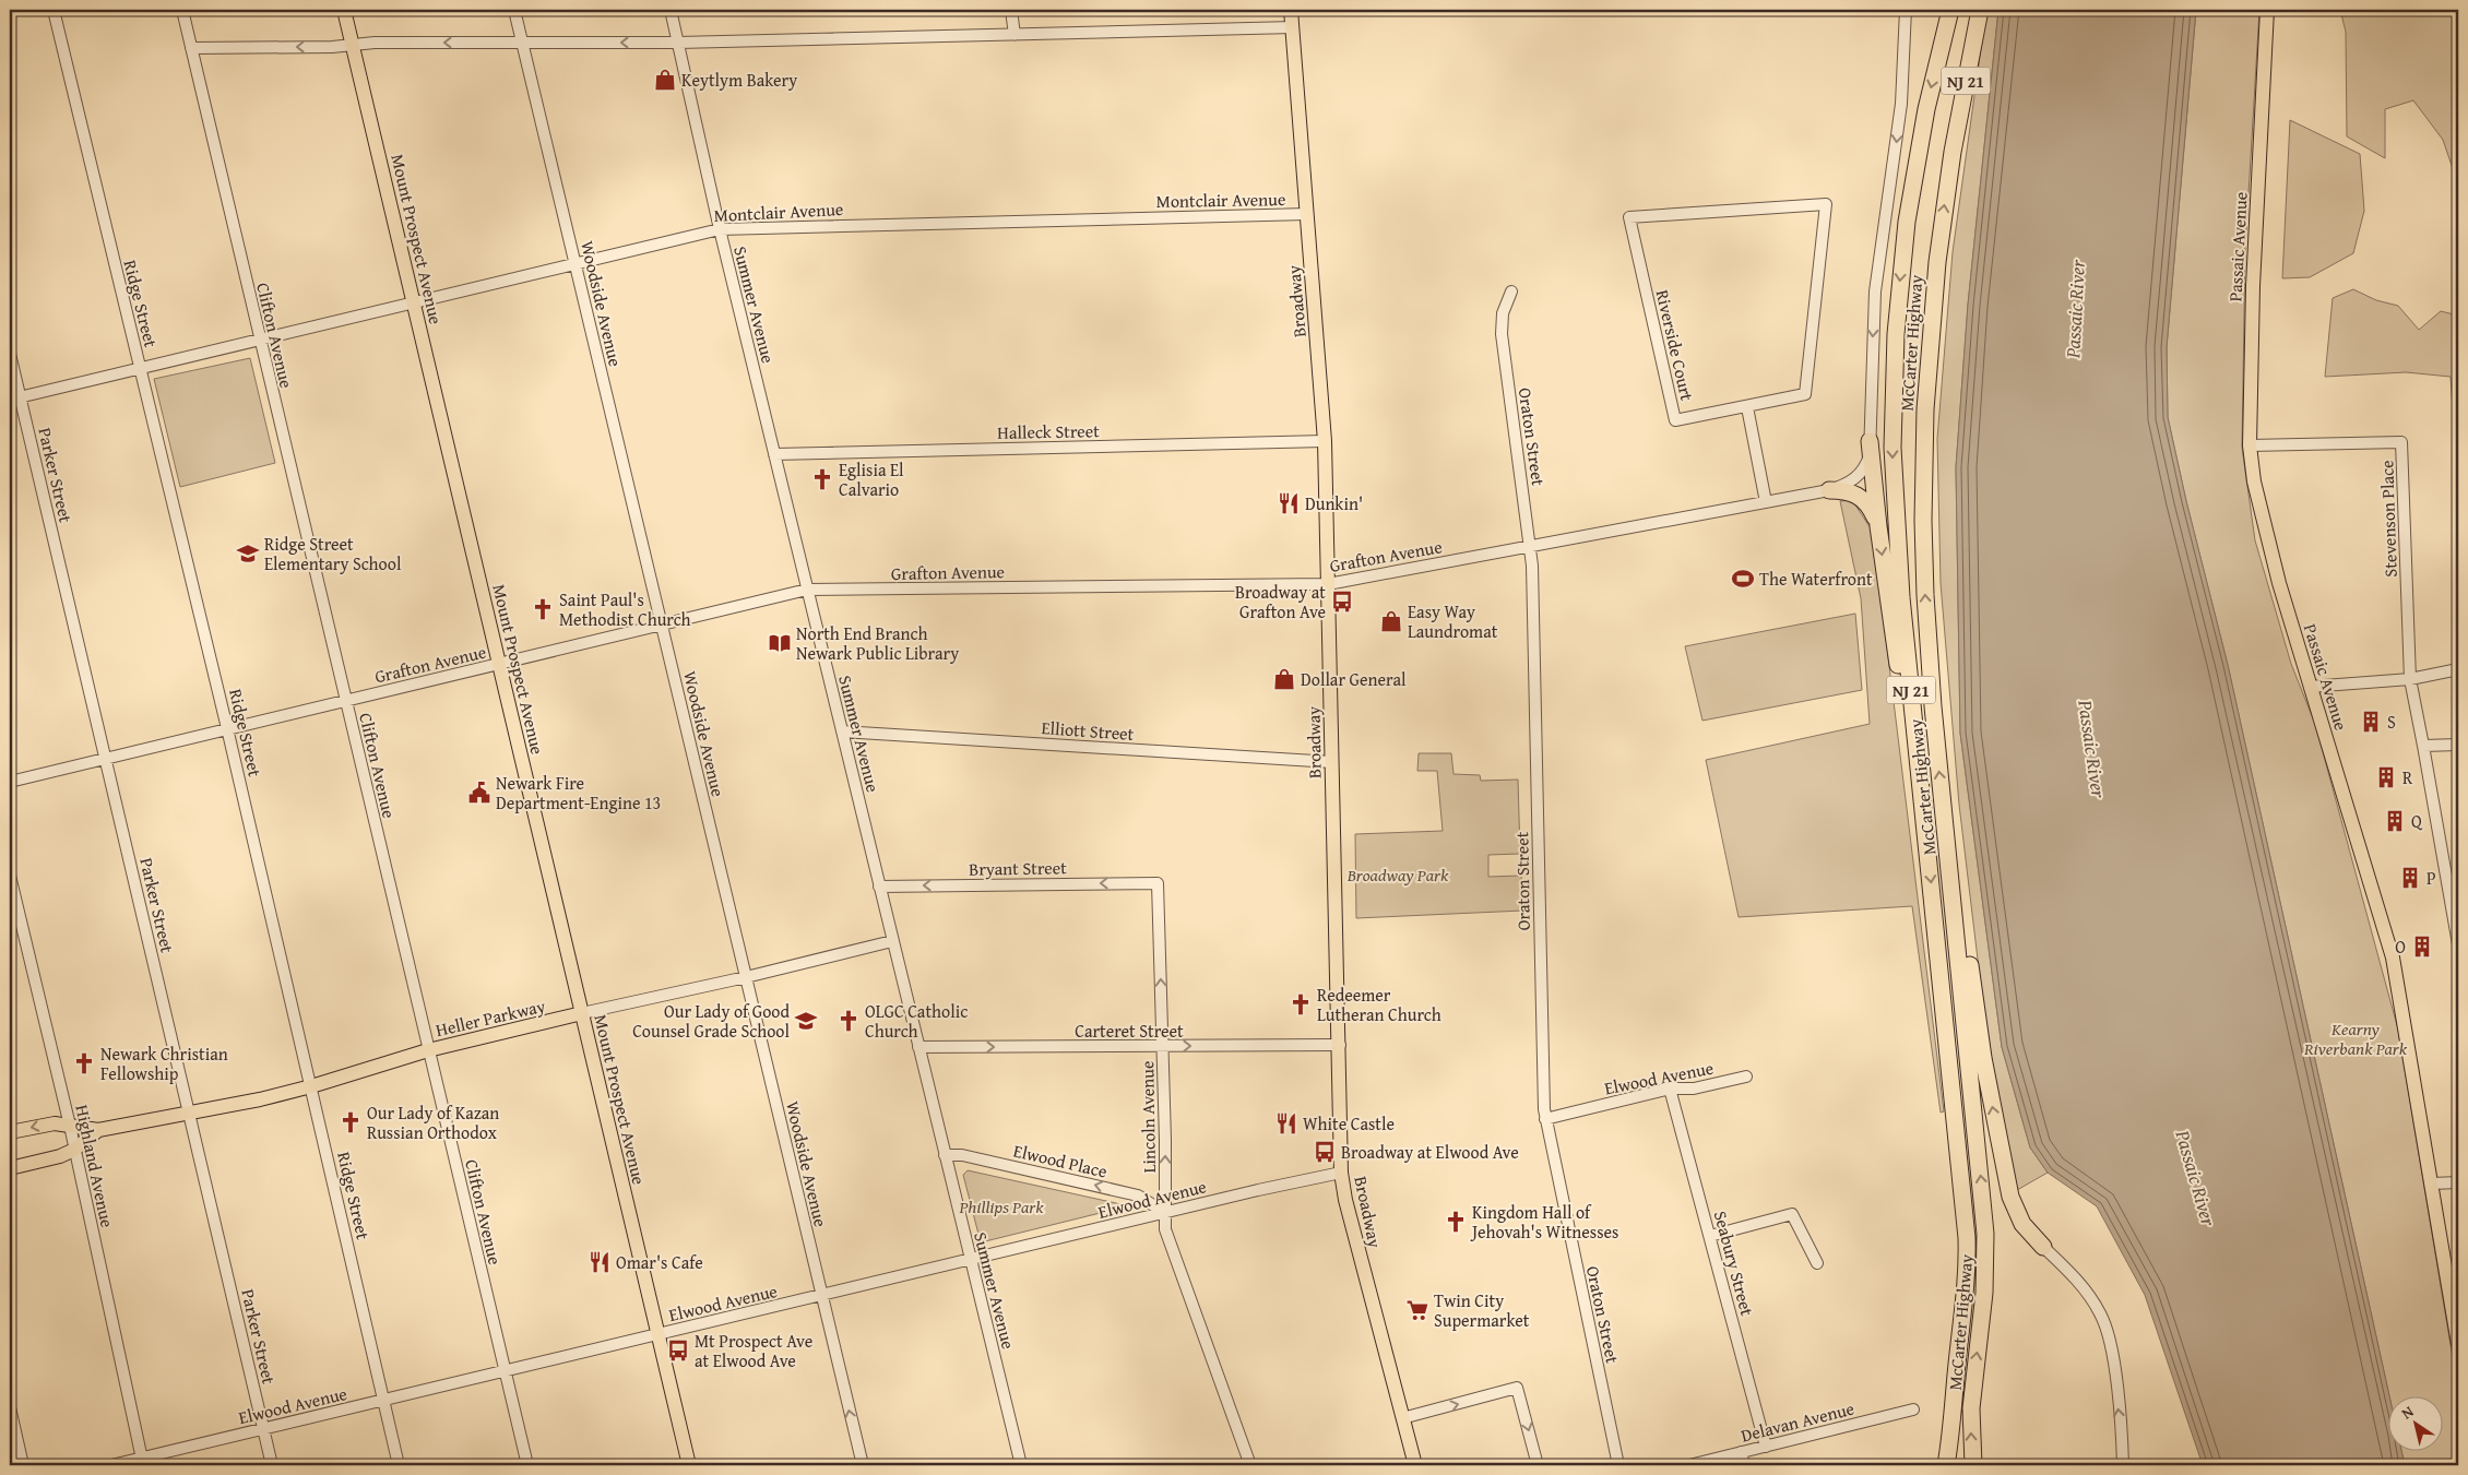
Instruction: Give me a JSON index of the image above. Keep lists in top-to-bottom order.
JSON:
{
  "streets": {
    "highway": ["NJ 21", "McCarter Highway"],
    "main road": [
      "Mount Prospect Avenue",
      "Passaic Avenue",
      "Broadway",
      "Heller Parkway"
    ],
    "street": [
      "Montclair Avenue",
      "Ridge Street",
      "Woodside Avenue",
      "Summer Avenue",
      "Clifton Avenue",
      "Riverside Court",
      "Halleck Street",
      "Oraton Street",
      "Parker Street",
      "Stevenson Place",
      "Grafton Avenue",
      "Elliott Street",
      "Bryant Street",
      "Carteret Street",
      "Elwood Avenue",
      "Lincoln Avenue",
      "Elwood Place",
      "Highland Avenue",
      "Seabury Street",
      "Delavan Avenue"
    ]
  },
  "crossings": [
    ["Montclair Avenue", "Mount Prospect Avenue"],
    ["Montclair Avenue", "Broadway"],
    ["Montclair Avenue", "Ridge Street"],
    ["Montclair Avenue", "Woodside Avenue"],
    ["Montclair Avenue", "Summer Avenue"],
    ["Montclair Avenue", "Clifton Avenue"],
    ["Montclair Avenue", "Parker Street"],
    ["Mount Prospect Avenue", "Grafton Avenue"],
    ["Mount Prospect Avenue", "Heller Parkway"],
    ["Mount Prospect Avenue", "Elwood Avenue"],
    ["Passaic Avenue", "Stevenson Place"],
    ["Broadway", "Halleck Street"],
    ["Broadway", "Grafton Avenue"],
    ["Broadway", "Elliott Street"],
    ["Broadway", "Carteret Street"],
    ["Broadway", "Elwood Avenue"],
    ["Ridge Street", "Grafton Avenue"],
    ["Ridge Street", "Heller Parkway"],
    ["Ridge Street", "Elwood Avenue"],
    ["Woodside Avenue", "Grafton Avenue"],
    ["Woodside Avenue", "Heller Parkway"],
    ["Woodside Avenue", "Elwood Avenue"],
    ["Summer Avenue", "Halleck Street"],
    ["Summer Avenue", "Grafton Avenue"],
    ["Summer Avenue", "Elliott Street"],
    ["Summer Avenue", "Bryant Street"],
    ["Summer Avenue", "Heller Parkway"],
    ["Summer Avenue", "Carteret Street"],
    ["Summer Avenue", "Elwood Avenue"],
    ["Summer Avenue", "Elwood Place"],
    ["Clifton Avenue", "Grafton Avenue"],
    ["Clifton Avenue", "Heller Parkway"],
    ["Clifton Avenue", "Elwood Avenue"],
    ["McCarter Highway", "Grafton Avenue"],
    ["Oraton Street", "Grafton Avenue"],
    ["Oraton Street", "Elwood Avenue"],
    ["Parker Street", "Grafton Avenue"],
    ["Parker Street", "Heller Parkway"],
    ["Parker Street", "Elwood Avenue"],
    ["Bryant Street", "Lincoln Avenue"],
    ["Heller Parkway", "Highland Avenue"],
    ["Carteret Street", "Lincoln Avenue"],
    ["Elwood Avenue", "Lincoln Avenue"],
    ["Elwood Avenue", "Elwood Place"],
    ["Elwood Avenue", "Highland Avenue"],
    ["Elwood Avenue", "Seabury Street"],
    ["Lincoln Avenue", "Elwood Place"],
    ["Seabury Street", "Delavan Avenue"]
  ],
  "one_way": [
    "Bryant Street",
    "Carteret Street",
    "Lincoln Avenue",
    "Elwood Place"
  ],
  "water": ["Passaic River"],
  "parks": ["Broadway Park", "Kearny Riverbank Park", "Phillips Park"],
  "places": {
    "shop": ["Keytlym Bakery", "Easy Way Laundromat", "Dollar General"],
    "church": [
      "Eglisia El Calvario",
      "Saint Paul's Methodist Church",
      "Redeemer Lutheran Church",
      "OLGC Catholic Church",
      "Newark Christian Fellowship",
      "Our Lady of Kazan Russian Orthodox",
      "Kingdom Hall of Jehovah's Witnesses"
    ],
    "restaurant": ["Dunkin'", "White Castle", "Omar's Cafe"],
    "school or university": ["Ridge Street Elementary School", "Our Lady of Good Counsel Grade School"],
    "sports": ["The Waterfront"],
    "bus stop": ["Broadway at Grafton Ave", "Broadway at Elwood Ave", "Mt Prospect Ave at Elwood Ave"],
    "library": ["North End Branch Newark Public Library"],
    "building": [
      "S",
      "R",
      "Q",
      "P",
      "O"
    ],
    "public building": ["Newark Fire Department-Engine 13"],
    "supermarket": ["Twin City Supermarket"]
  },
  "north": "top left"
}
